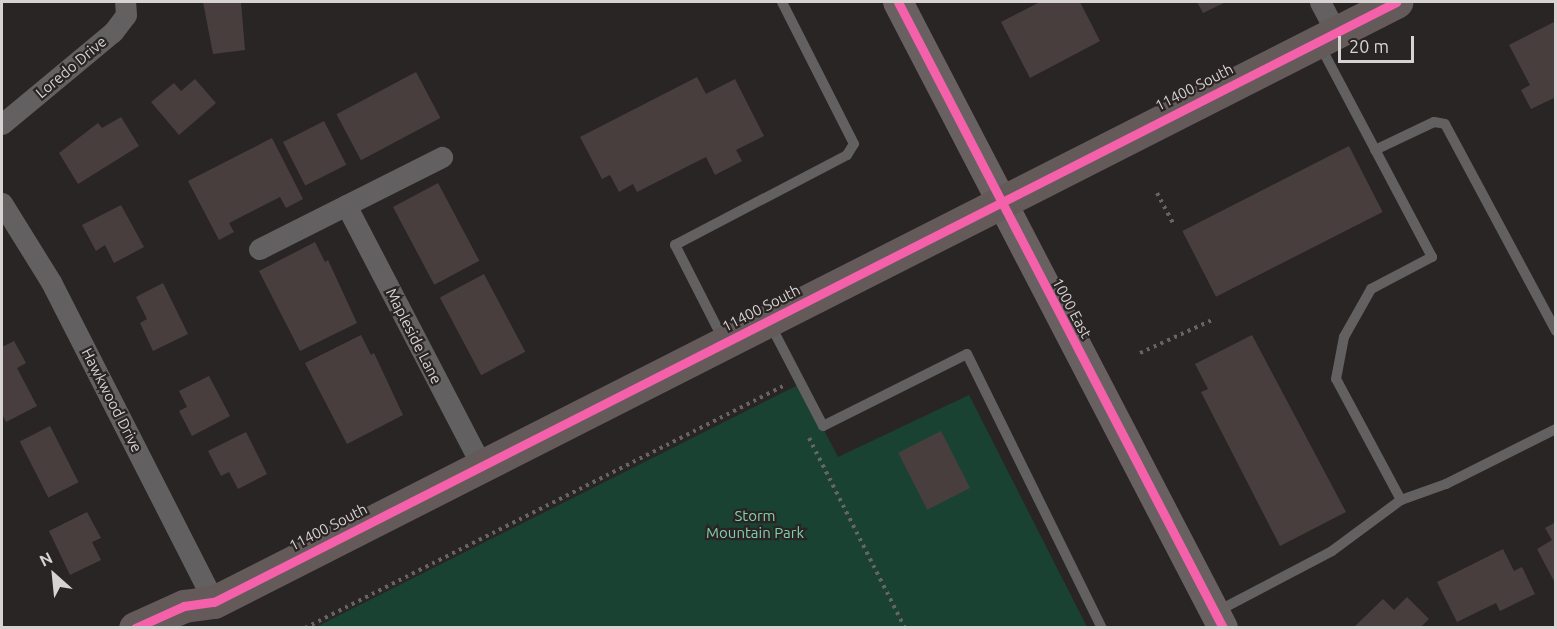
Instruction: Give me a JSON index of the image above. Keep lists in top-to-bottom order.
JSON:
{
  "streets": {
    "main road": ["11400 South"],
    "street": [
      "Loredo Drive",
      "1000 East",
      "Mapleside Lane",
      "Hawkwood Drive"
    ]
  },
  "crossings": [
    ["11400 South", "1000 East"],
    ["11400 South", "Mapleside Lane"],
    ["11400 South", "Hawkwood Drive"]
  ],
  "parks": ["Storm Mountain Park"],
  "scale_bar": "20 m",
  "north": "top left"
}
